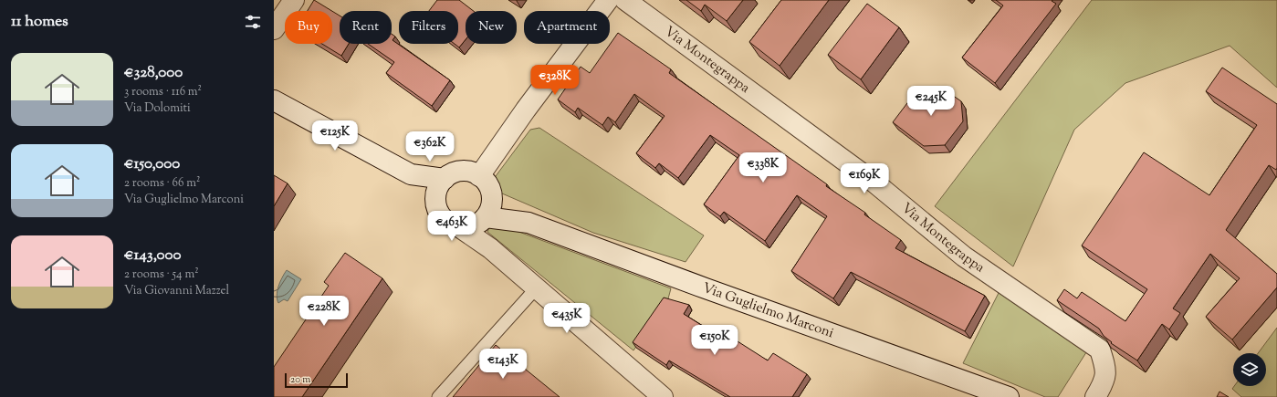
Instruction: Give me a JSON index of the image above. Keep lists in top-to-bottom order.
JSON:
{
  "streets": {
    "street": ["Via Montegrappa", "Via Guglielmo Marconi"]
  },
  "scale_bar": "20 m",
  "page": {
    "heading": "11 homes",
    "chip": [
      "Buy",
      "Rent",
      "Filters",
      "New",
      "Apartment"
    ],
    "list": [
      {
        "name": "€328,000",
        "note": "3 rooms · 116 m² · Via Dolomiti"
      },
      {
        "name": "€150,000",
        "note": "2 rooms · 66 m² · Via Guglielmo Marconi"
      },
      {
        "name": "€143,000",
        "note": "2 rooms · 54 m² · Via Giovanni Mazzel"
      }
    ],
    "price": [
      "€328K",
      "€245K",
      "€125K",
      "€362K",
      "€338K",
      "€169K",
      "€463K",
      "€228K",
      "€435K",
      "€150K",
      "€143K"
    ],
    "scale": "20 m"
  }
}
